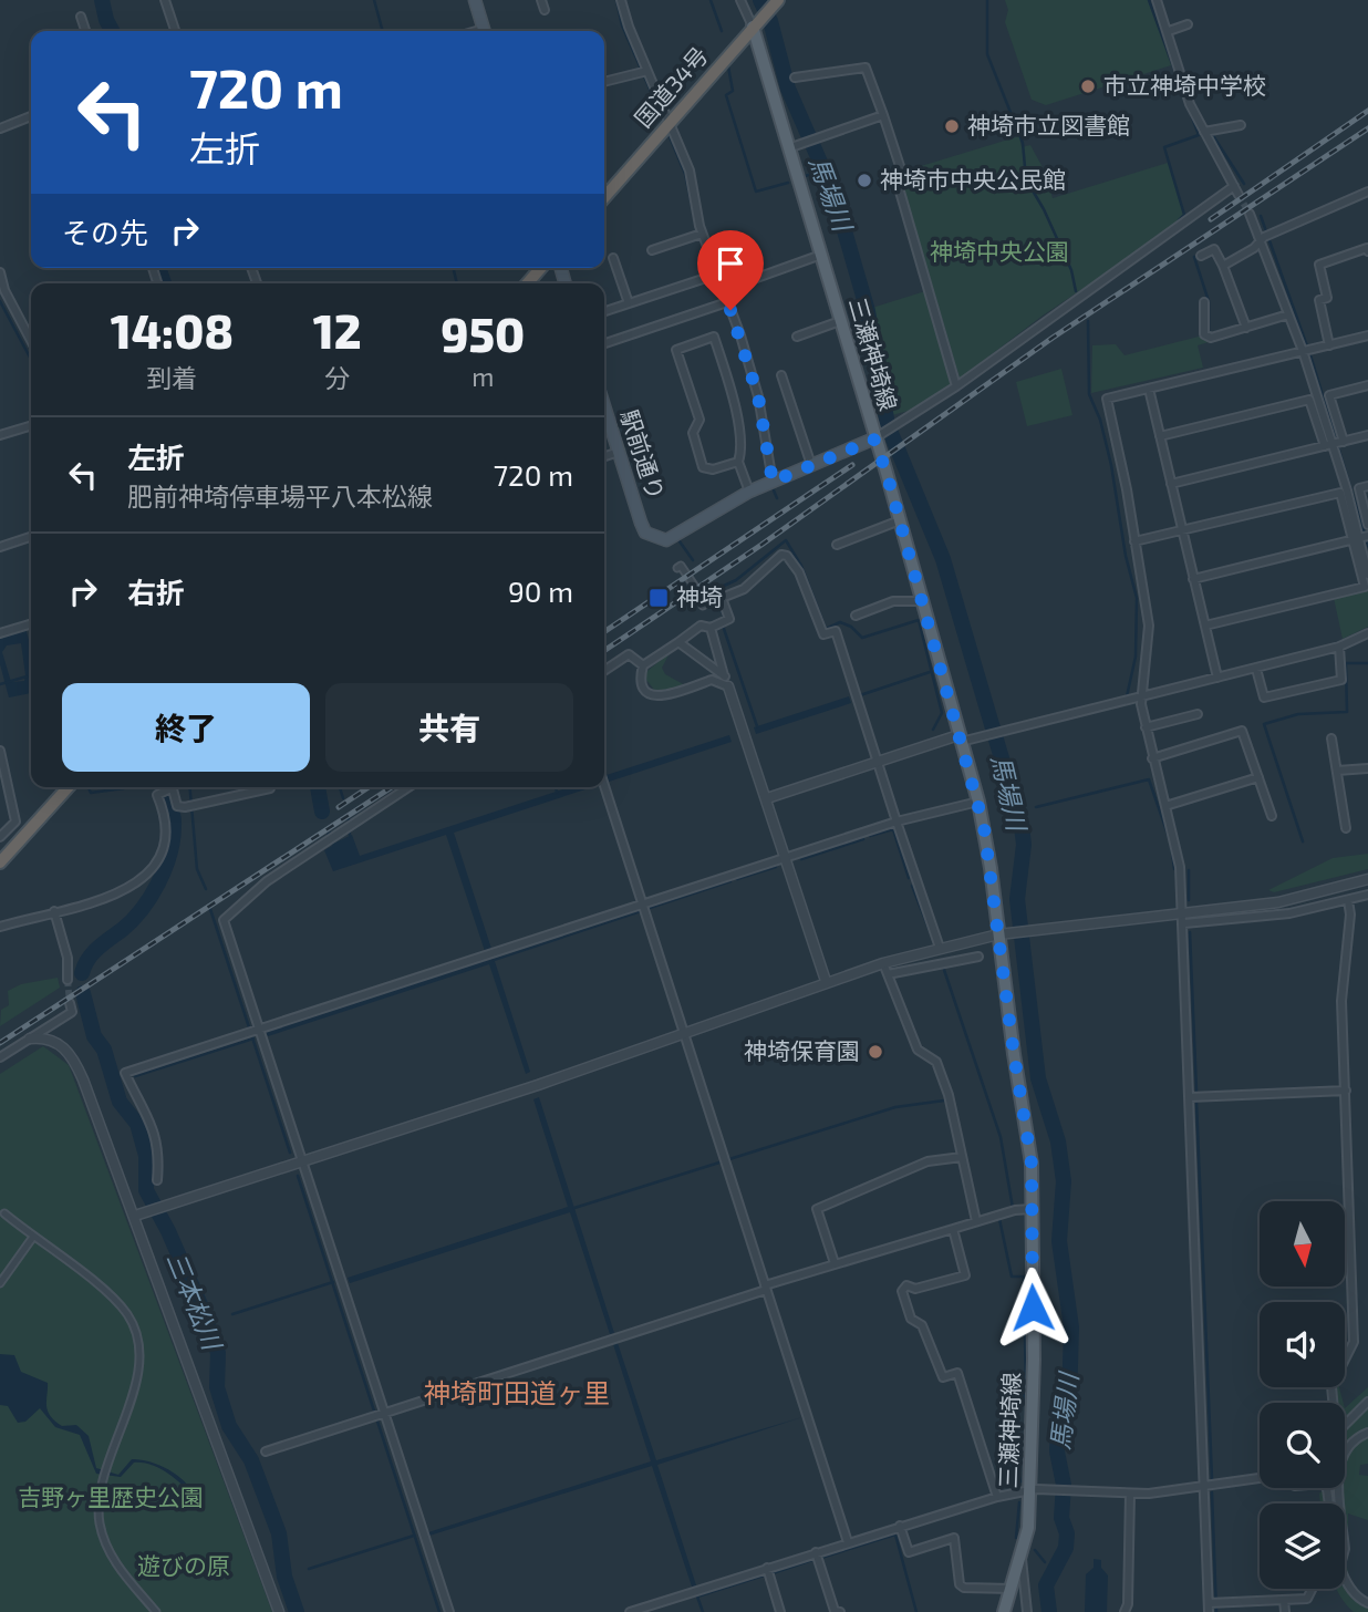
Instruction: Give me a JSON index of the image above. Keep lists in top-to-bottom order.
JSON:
{
  "streets": {
    "highway": ["国道34号"],
    "main road": ["三瀬神埼線", "駅前通り"]
  },
  "crossings": [
    ["国道34号", "三瀬神埼線"]
  ],
  "districts": ["神埼町田道ヶ里"],
  "water": ["馬場川", "三本松川"],
  "parks": ["神埼中央公園", "吉野ヶ里歴史公園", "遊びの原"],
  "places": {
    "other": [
      "市立神埼中学校",
      "神埼市立図書館",
      "神埼市中央公民館",
      "神埼保育園"
    ],
    "transit": ["神埼"]
  },
  "north": "bottom",
  "page": {
    "turn": ["720 m", "左折"],
    "then": "その先",
    "eta": [
      "14:08",
      "到着",
      "12",
      "分",
      "950",
      "m"
    ],
    "list": [
      {
        "name": "左折",
        "note": "肥前神埼停車場平八本松線",
        "value": "720 m"
      },
      {
        "name": "右折",
        "value": "90 m"
      }
    ],
    "buttons": ["終了", "共有"]
  }
}
